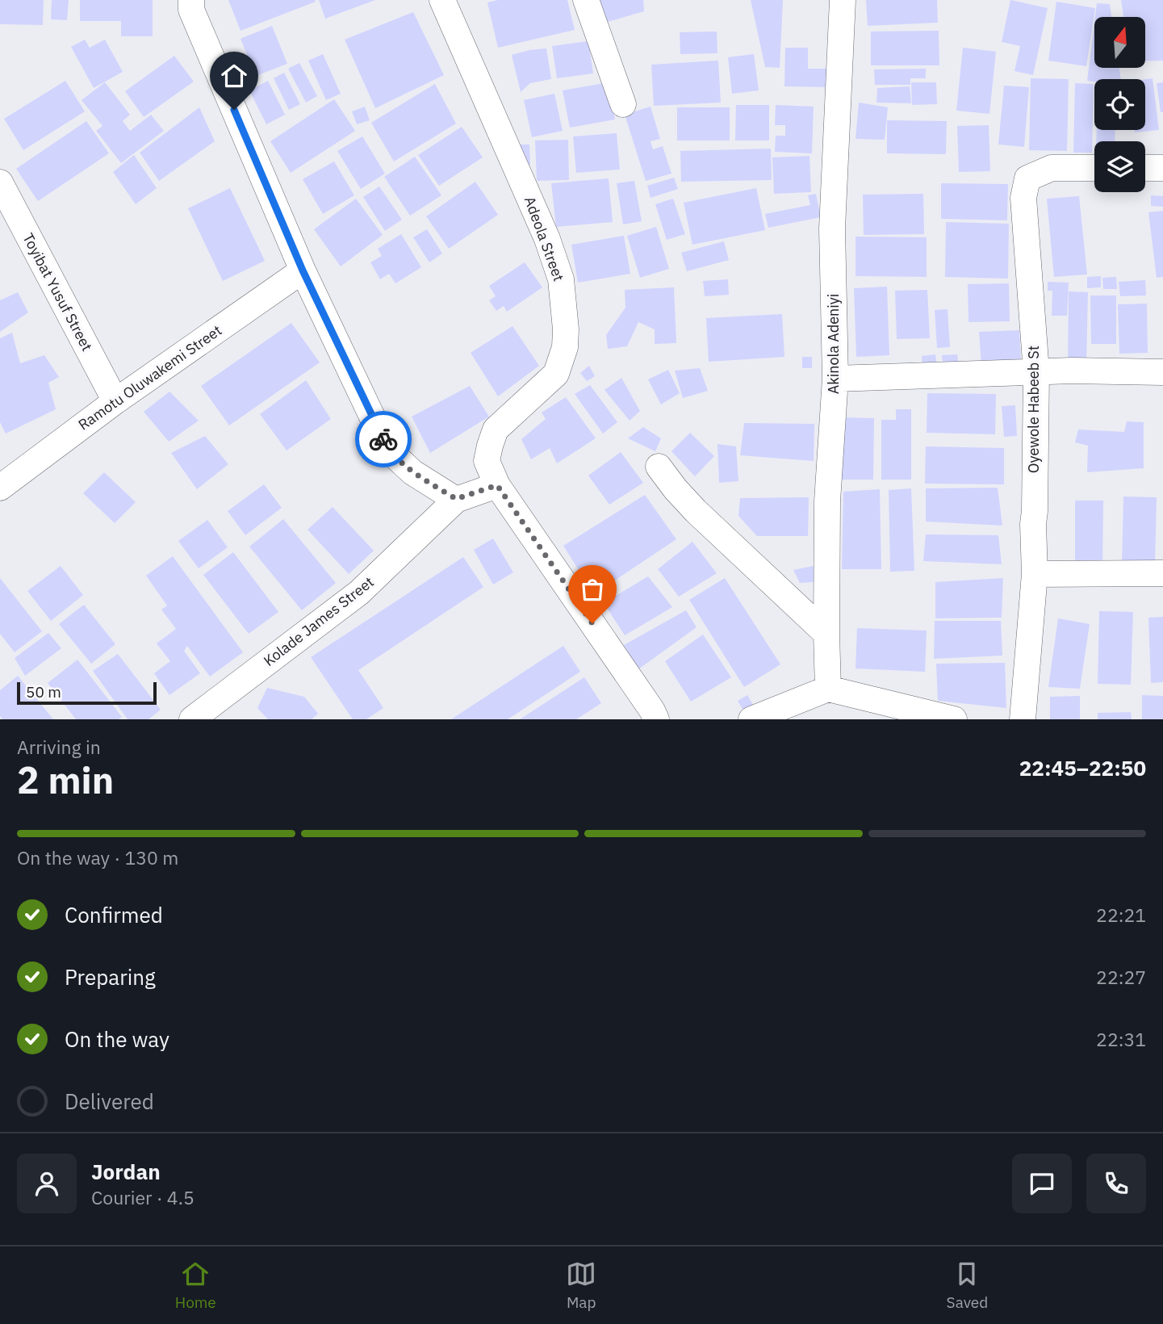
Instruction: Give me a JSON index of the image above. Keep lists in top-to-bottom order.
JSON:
{
  "streets": {
    "street": [
      "Adeola Street",
      "Toyibat Yusuf Street",
      "Akinola Adeniyi",
      "Ramotu Oluwakemi Street",
      "Oyewole Habeeb St",
      "Kolade James Street"
    ]
  },
  "crossings": [
    ["Adeola Street", "Kolade James Street"],
    ["Toyibat Yusuf Street", "Ramotu Oluwakemi Street"]
  ],
  "scale_bar": "50 m",
  "north": "top",
  "page": {
    "scale": "50 m",
    "heading": ["2 min", "Arriving in", "22:45–22:50"],
    "panel": ["Jordan", "Courier · 4.5"],
    "bar": "On the way · 130 m",
    "list": [
      ["Confirmed", "22:21"],
      ["Preparing", "22:27"],
      ["On the way", "22:31"],
      "Delivered"
    ],
    "tabs": ["Home", "Map", "Saved"]
  }
}
